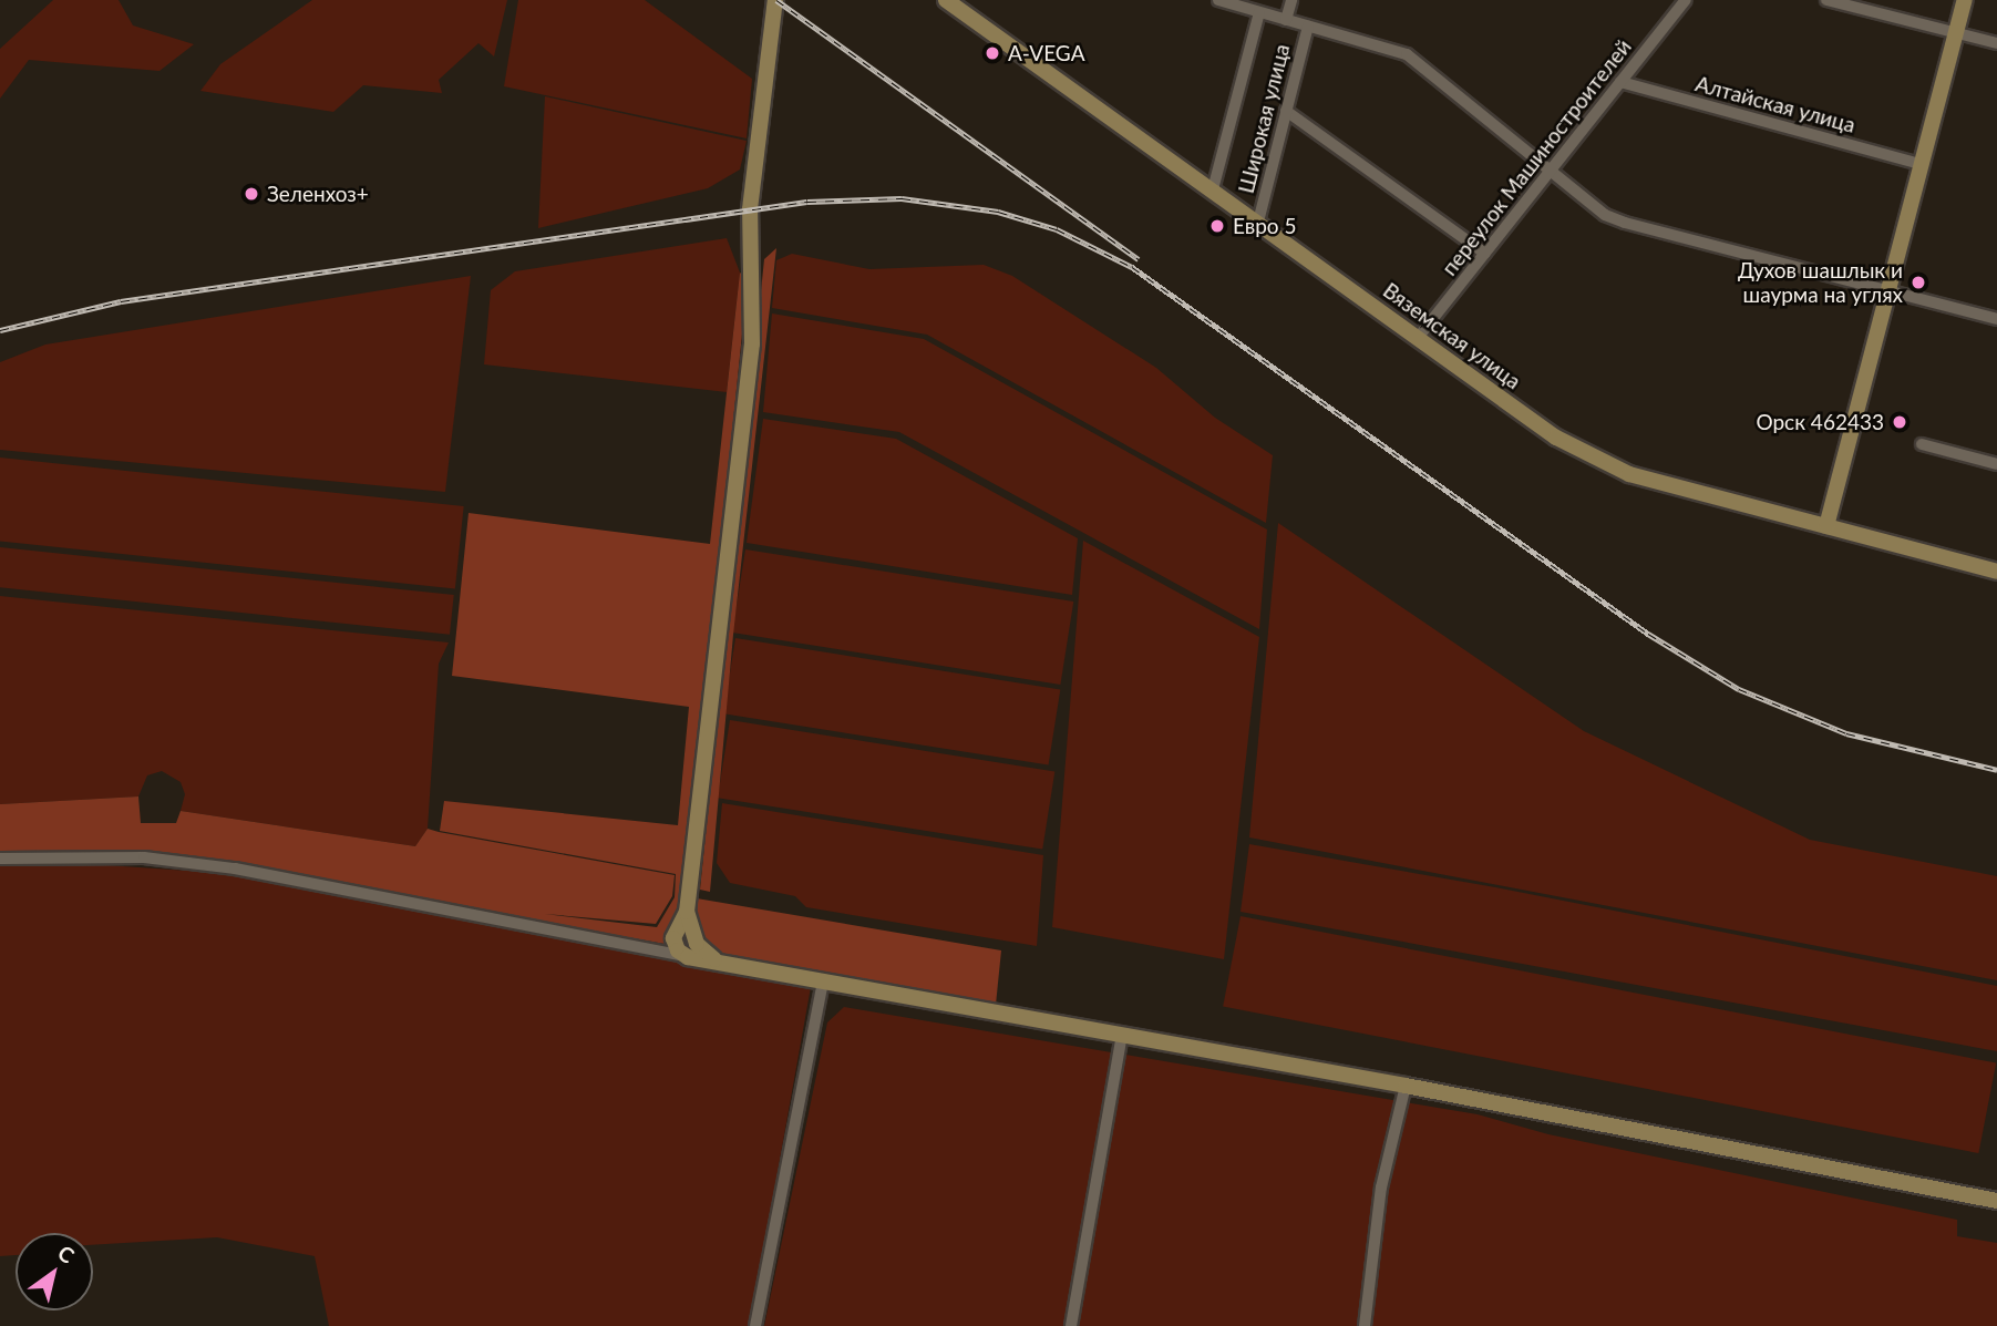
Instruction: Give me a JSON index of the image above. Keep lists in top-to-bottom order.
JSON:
{
  "streets": {
    "main road": ["Вяземская улица"],
    "street": ["Алтайская улица", "Широкая улица", "переулок Машиностроителей"]
  },
  "crossings": [
    ["Алтайская улица", "переулок Машиностроителей"],
    ["Широкая улица", "Вяземская улица"],
    ["переулок Машиностроителей", "Вяземская улица"]
  ],
  "places": [
    "A-VEGA",
    "Зеленхоз+",
    "Евро 5",
    "Духов шашлык и шаурма на углях",
    "Орск 462433"
  ],
  "north": "top right"
}
